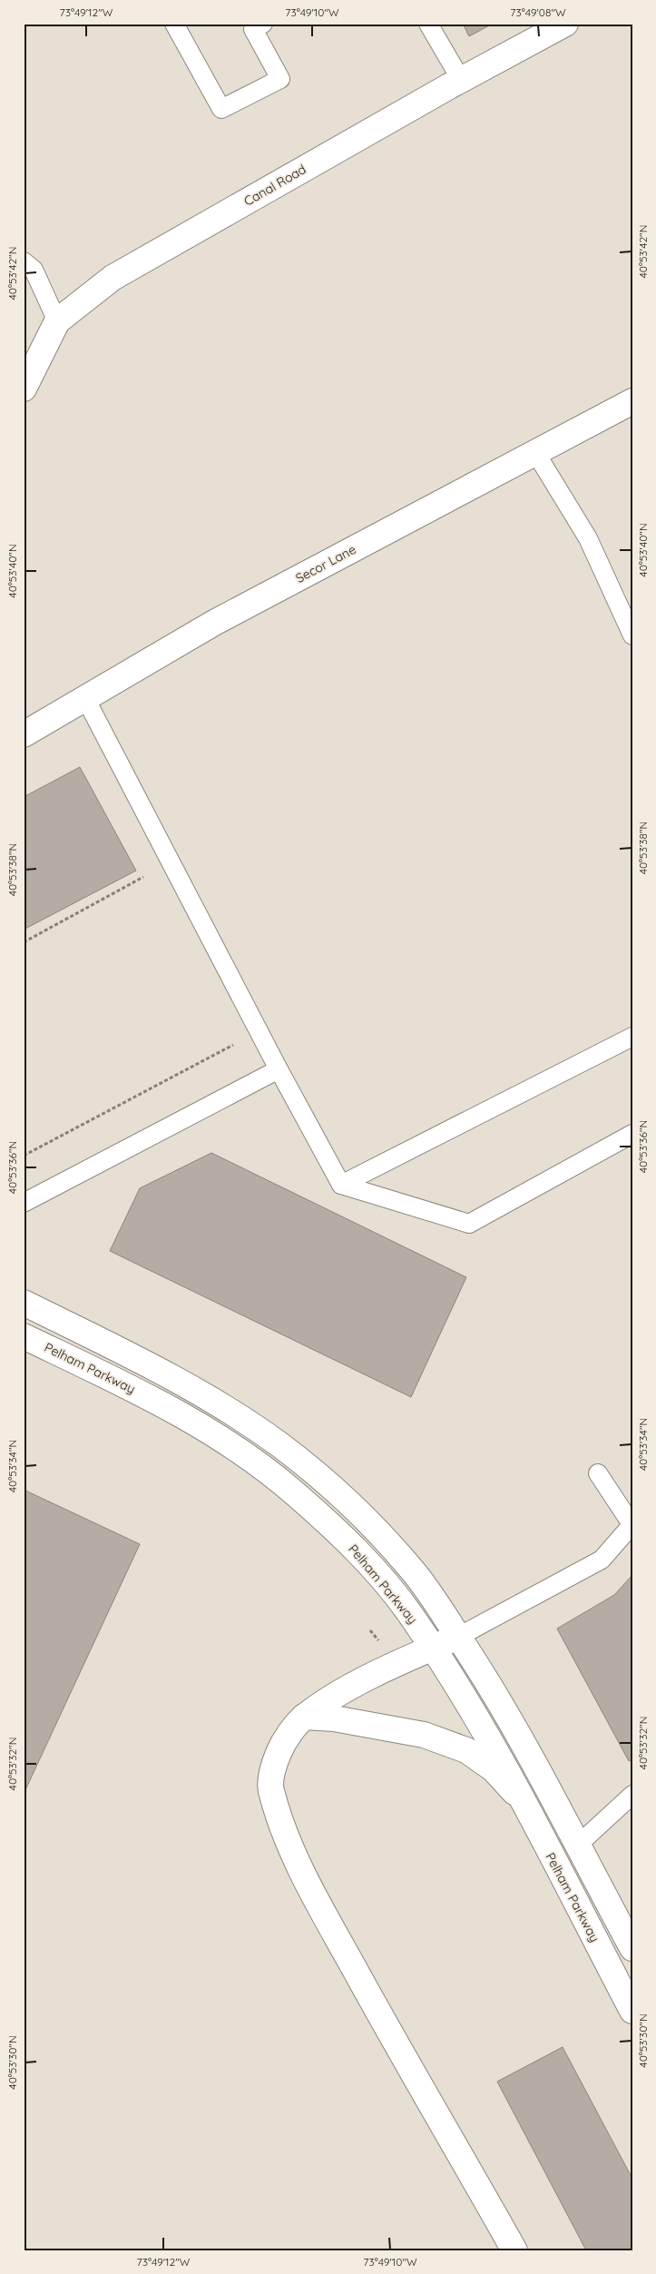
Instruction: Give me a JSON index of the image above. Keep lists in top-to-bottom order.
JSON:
{
  "streets": {
    "street": ["Canal Road", "Secor Lane", "Pelham Parkway"]
  },
  "coordinates": [
    "73°49'12\"W",
    "73°49'10\"W",
    "73°49'08\"W",
    "40°53'42\"N",
    "40°53'40\"N",
    "40°53'38\"N",
    "40°53'36\"N",
    "40°53'34\"N",
    "40°53'32\"N",
    "40°53'30\"N"
  ]
}
